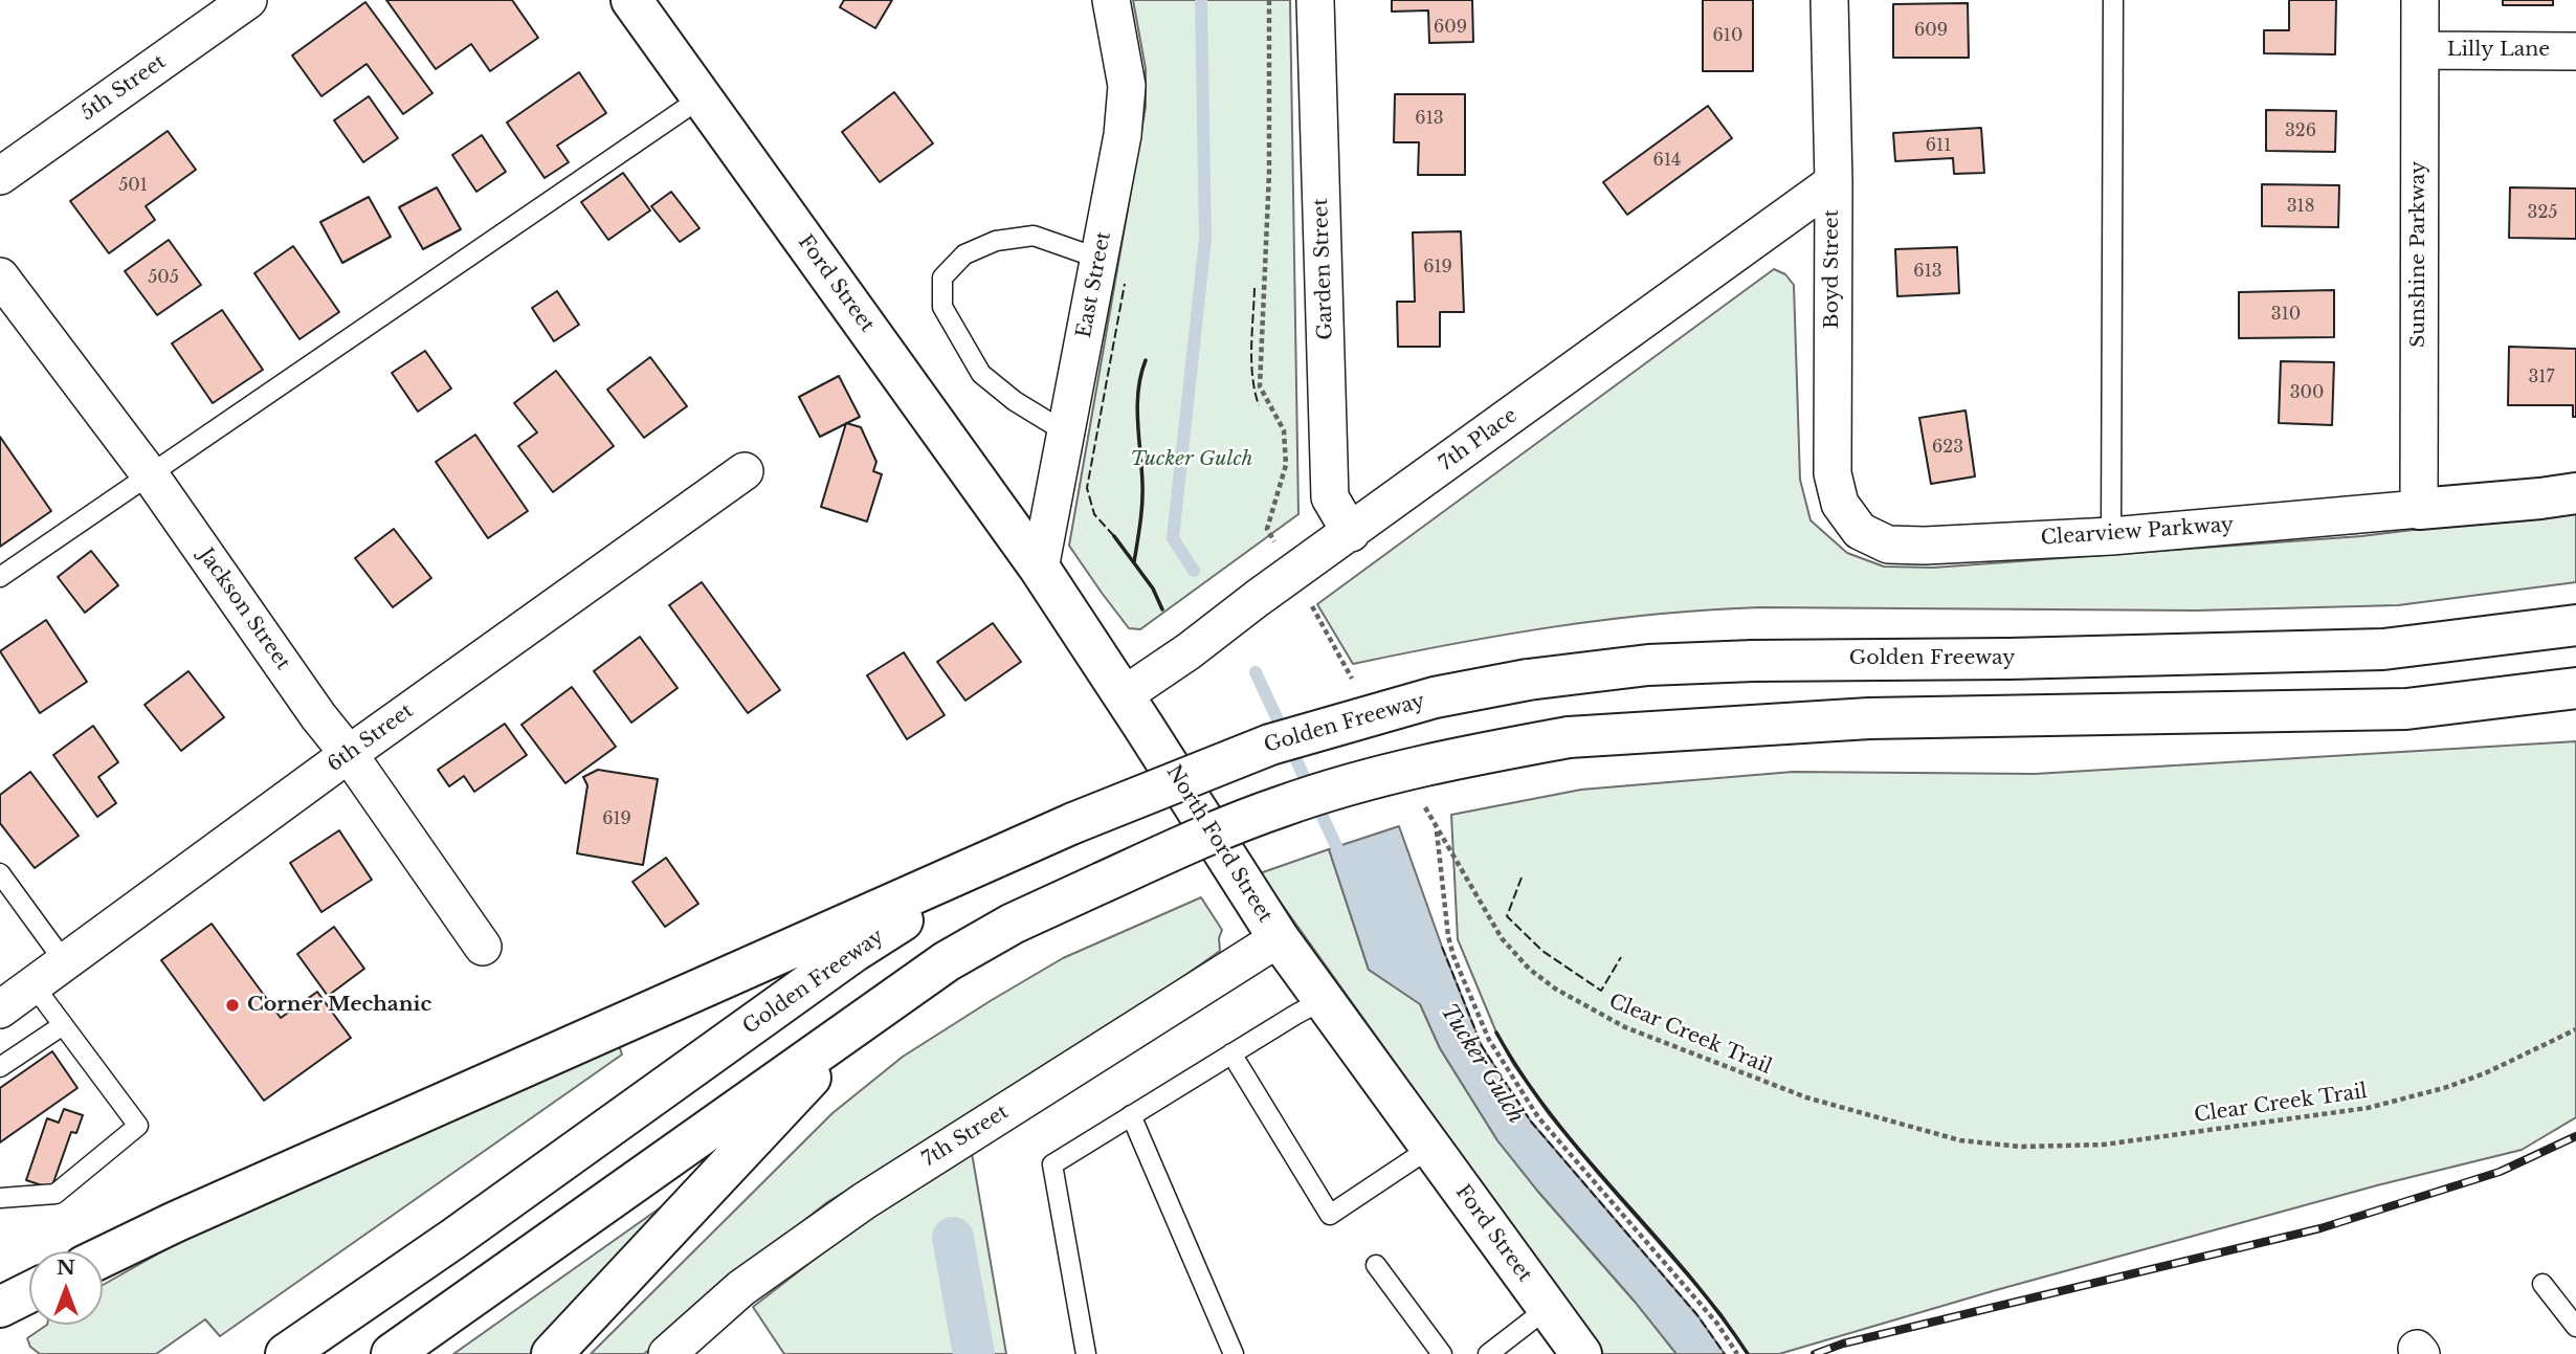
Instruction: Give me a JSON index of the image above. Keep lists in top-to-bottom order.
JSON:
{
  "streets": {
    "main road": ["Ford Street", "Golden Freeway", "North Ford Street"],
    "street": [
      "Lilly Lane",
      "5th Street",
      "Sunshine Parkway",
      "Garden Street",
      "Boyd Street",
      "East Street",
      "7th Place",
      "Clearview Parkway",
      "Jackson Street",
      "6th Street",
      "7th Street"
    ],
    "path": ["Clear Creek Trail"]
  },
  "crossings": [
    ["Lilly Lane", "Sunshine Parkway"],
    ["Sunshine Parkway", "Clearview Parkway"],
    ["Garden Street", "7th Place"],
    ["Boyd Street", "7th Place"],
    ["Boyd Street", "Clearview Parkway"],
    ["Ford Street", "East Street"],
    ["Ford Street", "North Ford Street"],
    ["East Street", "North Ford Street"],
    ["7th Place", "North Ford Street"],
    ["Jackson Street", "6th Street"],
    ["North Ford Street", "7th Street"]
  ],
  "water": ["Tucker Gulch"],
  "parks": ["Tucker Gulch"],
  "places": ["Corner Mechanic"],
  "house_numbers": [
    "609",
    "609",
    "610",
    "613",
    "326",
    "611",
    "614",
    "501",
    "318",
    "325",
    "619",
    "613",
    "505",
    "310",
    "317",
    "300",
    "623",
    "619"
  ],
  "north": "top"
}
